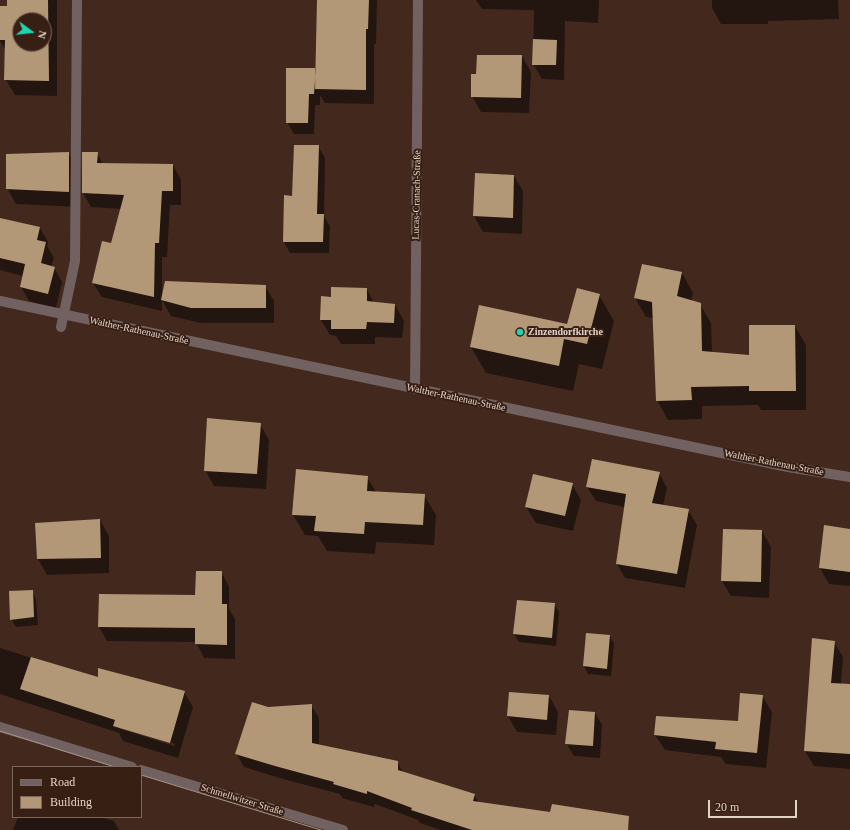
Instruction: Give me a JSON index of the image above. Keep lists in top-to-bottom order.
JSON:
{
  "streets": {
    "street": ["Lucas-Cranach-Straße", "Walther-Rathenau-Straße", "Schmellwitzer Straße"]
  },
  "crossings": [
    ["Lucas-Cranach-Straße", "Walther-Rathenau-Straße"]
  ],
  "places": ["Zinzendorfkirche"],
  "legend": ["Road", "Building"],
  "scale_bar": "20 m",
  "north": "right"
}
